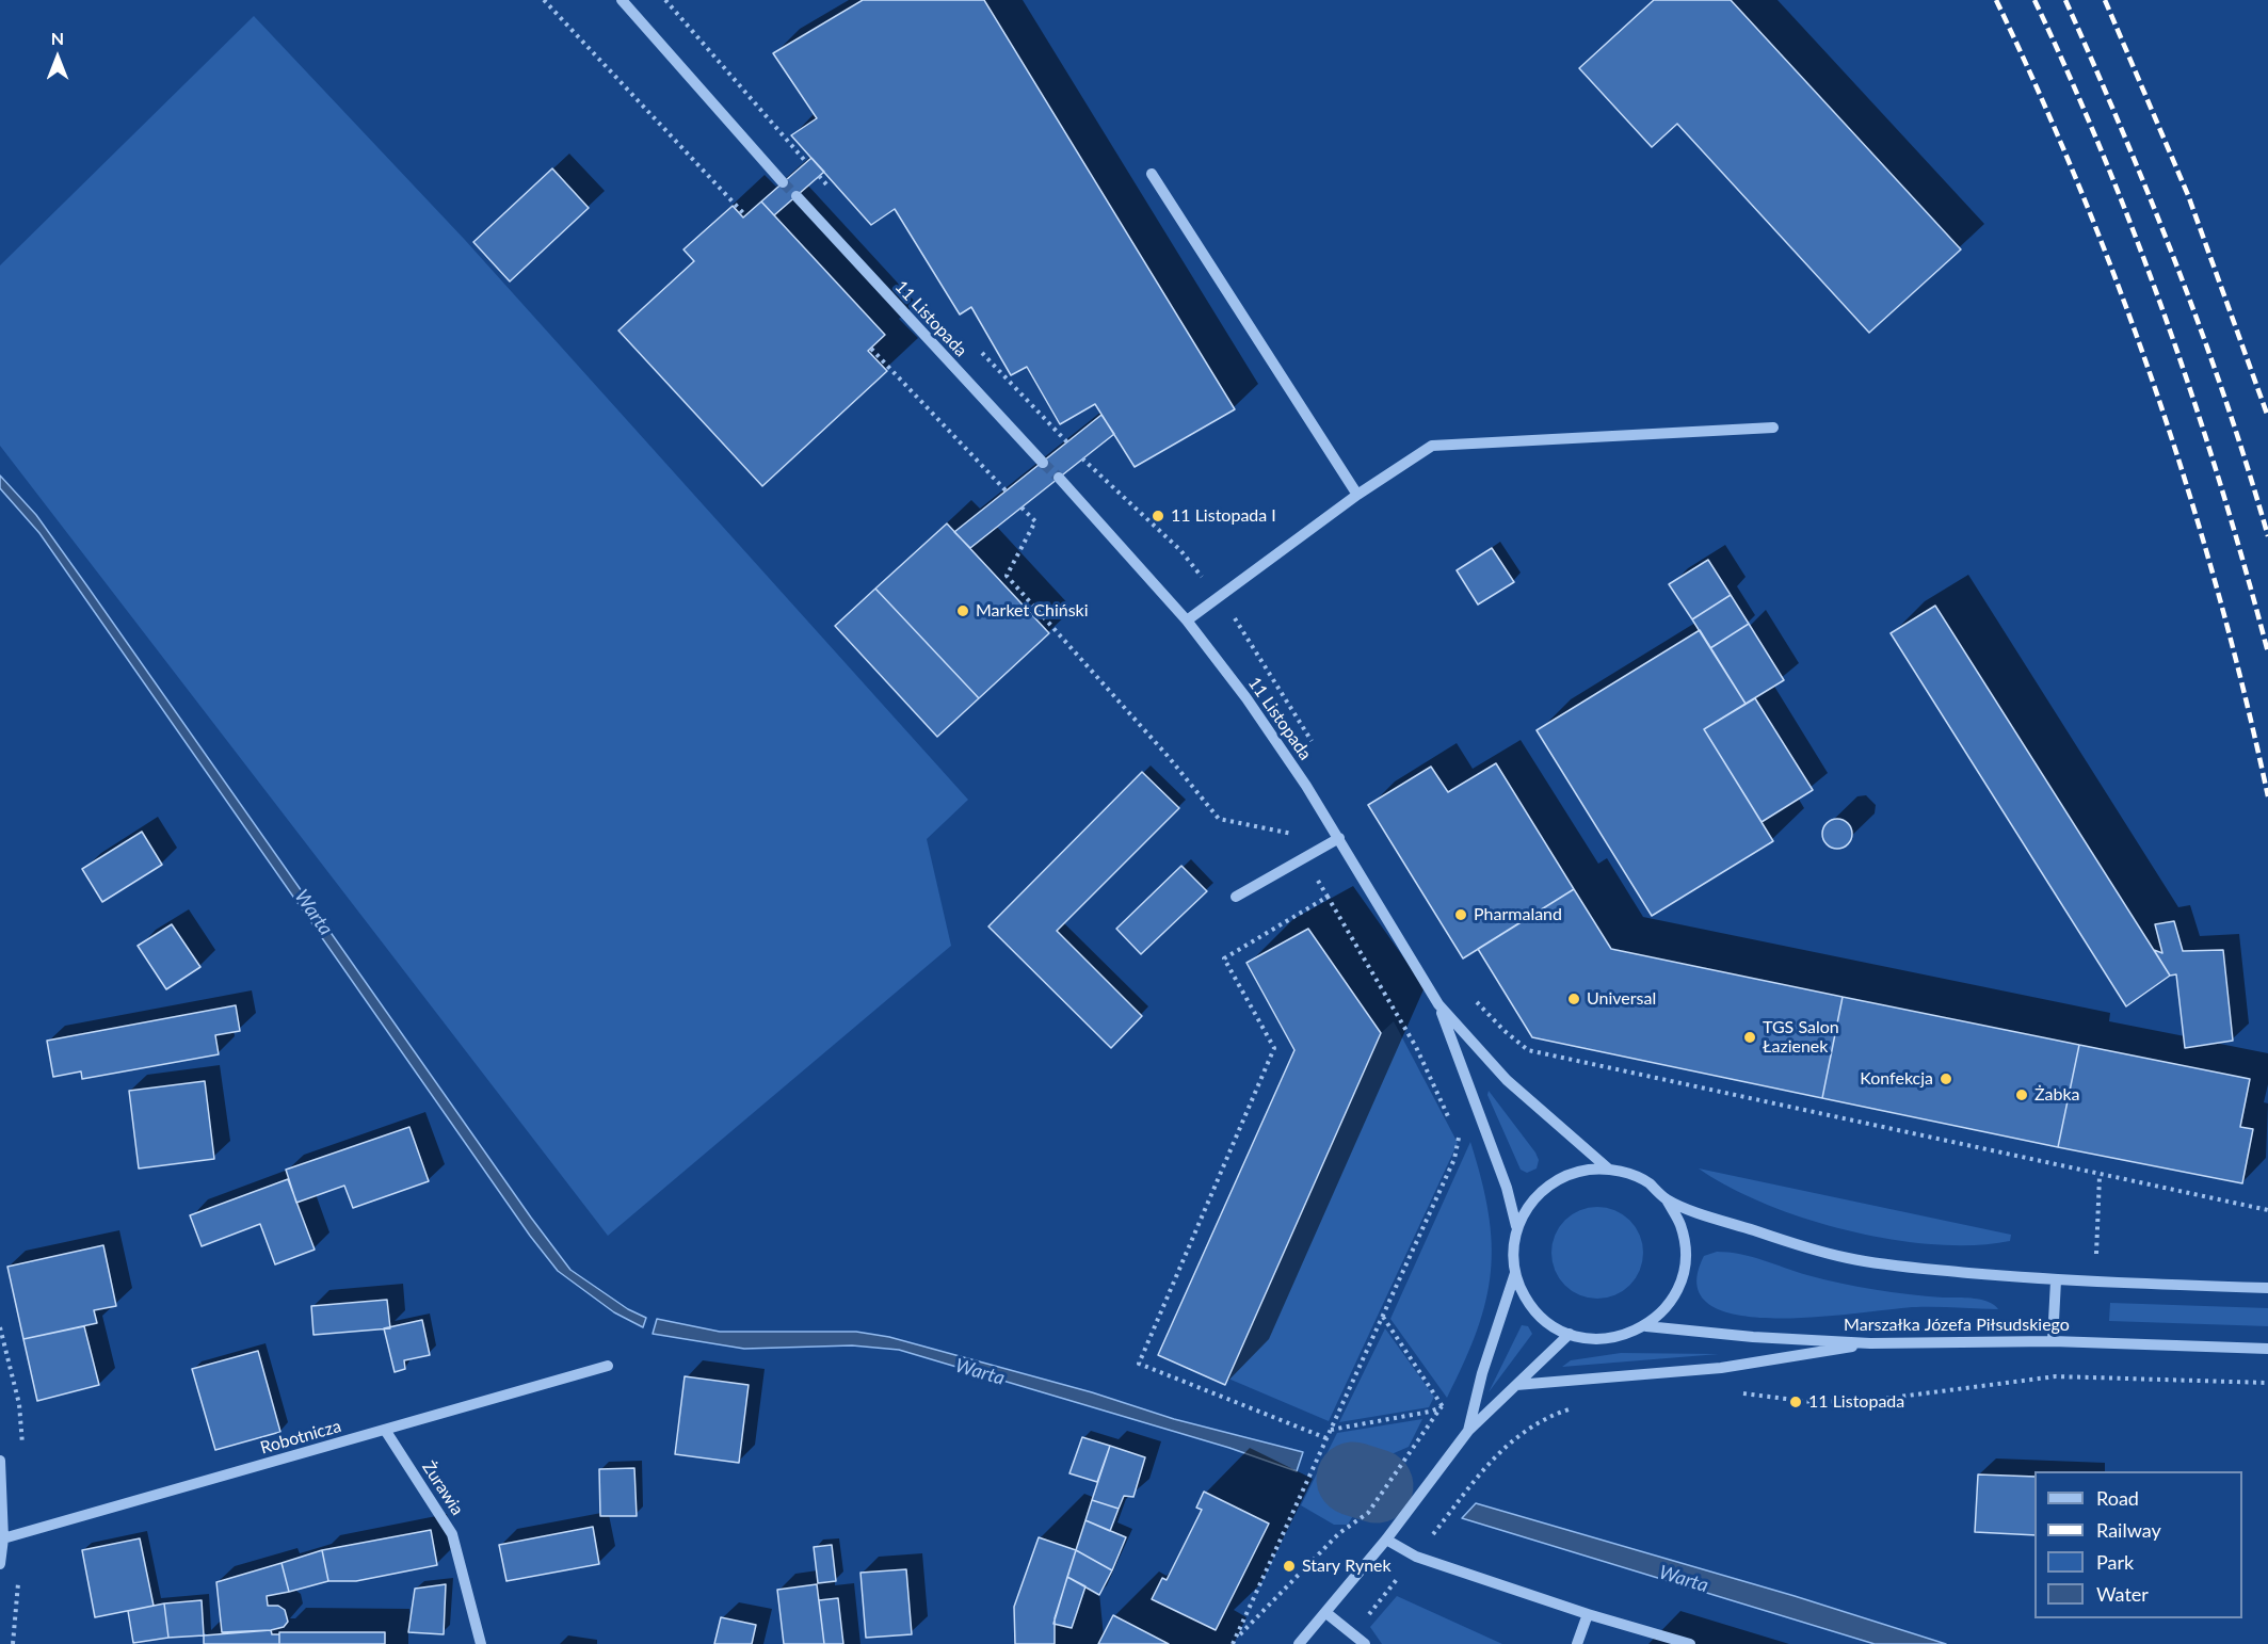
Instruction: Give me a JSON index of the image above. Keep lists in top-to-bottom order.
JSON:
{
  "streets": {
    "street": [
      "11 Listopada",
      "Marszałka Józefa Piłsudskiego",
      "Robotnicza",
      "Żurawia"
    ]
  },
  "crossings": [
    ["11 Listopada", "Marszałka Józefa Piłsudskiego"],
    ["Robotnicza", "Żurawia"]
  ],
  "water": ["Warta"],
  "places": [
    "11 Listopada I",
    "Market Chiński",
    "Pharmaland",
    "Universal",
    "TGS Salon Łazienek",
    "Konfekcja",
    "Żabka",
    "11 Listopada",
    "Stary Rynek"
  ],
  "legend": [
    "Road",
    "Railway",
    "Park",
    "Water"
  ],
  "north": "top"
}
